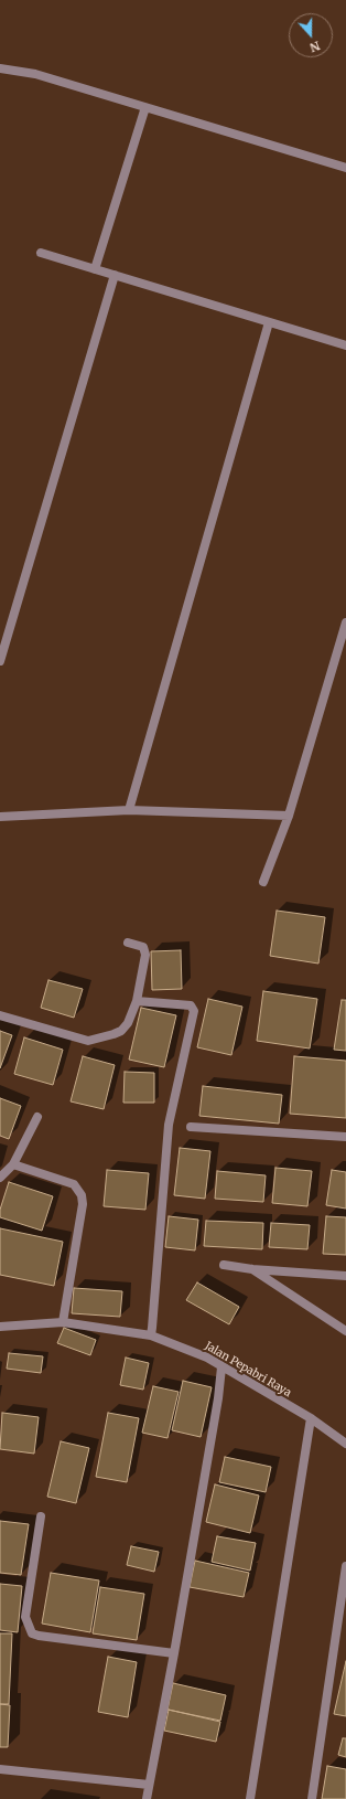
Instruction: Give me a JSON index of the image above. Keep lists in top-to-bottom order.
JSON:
{
  "streets": {
    "street": ["Jalan Pepabri Raya"]
  },
  "north": "bottom"
}
